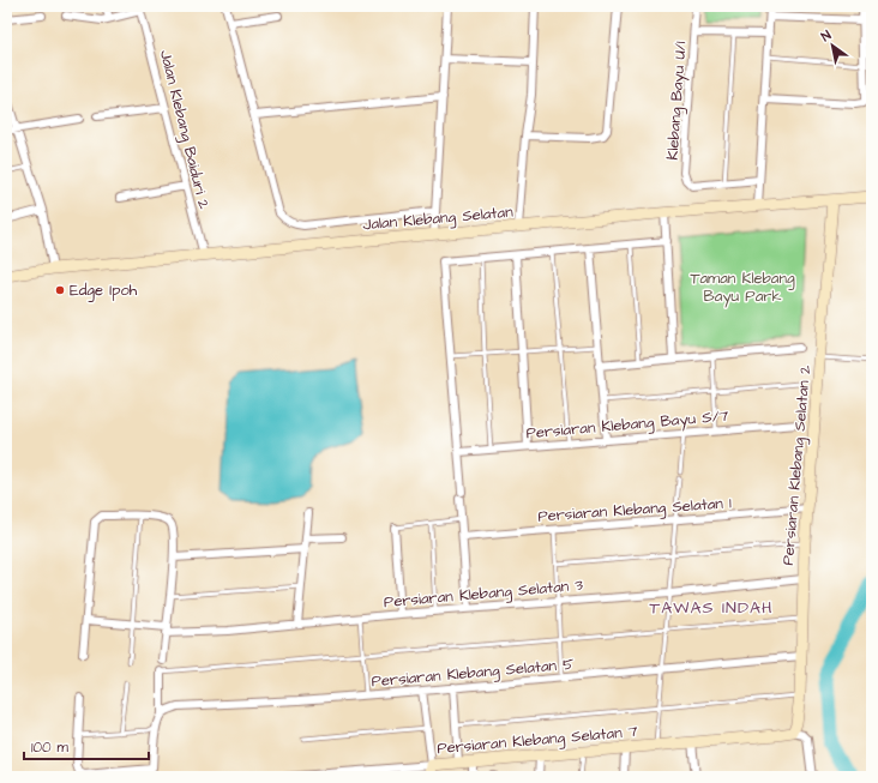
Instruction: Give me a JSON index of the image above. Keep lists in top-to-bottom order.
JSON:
{
  "streets": {
    "street": [
      "Klebang Bayu U/1",
      "Jalan Klebang Baiduri 2",
      "Jalan Klebang Selatan",
      "Persiaran Klebang Bayu S/7",
      "Persiaran Klebang Selatan 2",
      "Persiaran Klebang Selatan 1",
      "Persiaran Klebang Selatan 3",
      "Persiaran Klebang Selatan 5",
      "Persiaran Klebang Selatan 7"
    ]
  },
  "crossings": [
    ["Jalan Klebang Baiduri 2", "Jalan Klebang Selatan"],
    ["Jalan Klebang Selatan", "Persiaran Klebang Selatan 2"],
    ["Persiaran Klebang Selatan 2", "Persiaran Klebang Selatan 1"],
    ["Persiaran Klebang Selatan 2", "Persiaran Klebang Selatan 3"],
    ["Persiaran Klebang Selatan 2", "Persiaran Klebang Selatan 5"],
    ["Persiaran Klebang Selatan 2", "Persiaran Klebang Selatan 7"]
  ],
  "districts": ["TAWAS INDAH"],
  "parks": ["Taman Klebang Bayu Park"],
  "places": ["Edge Ipoh"],
  "scale_bar": "100 m",
  "north": "top left"
}
